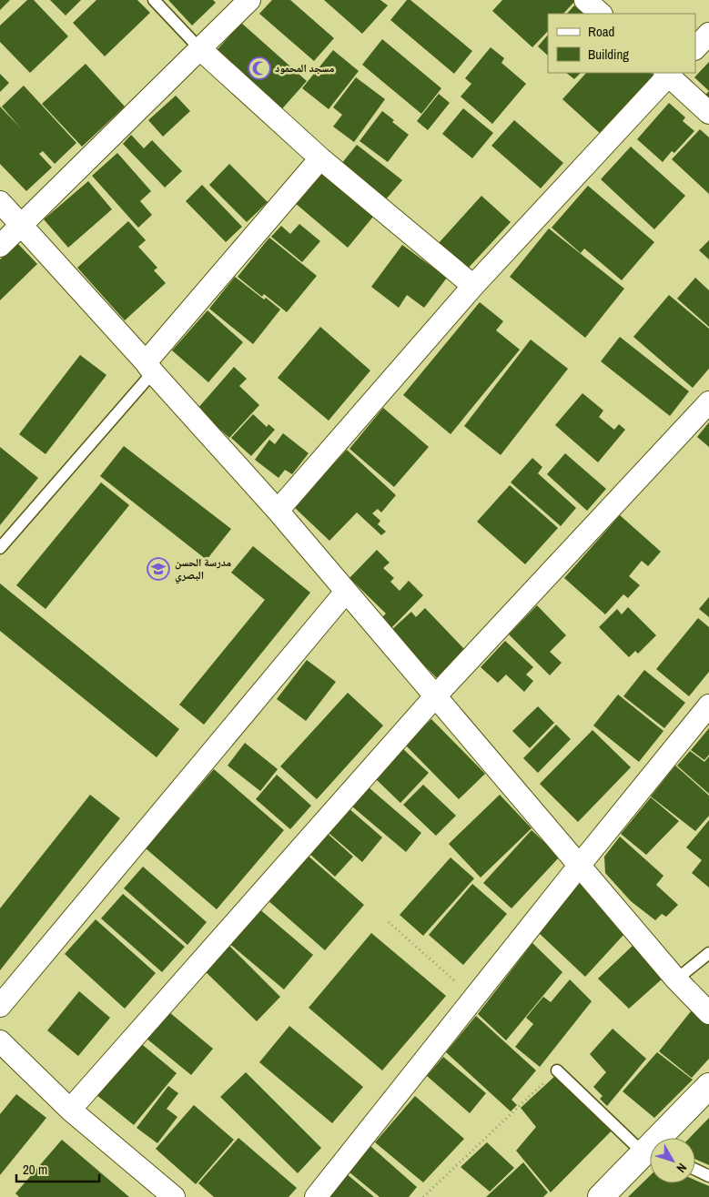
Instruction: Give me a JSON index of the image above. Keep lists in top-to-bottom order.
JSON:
{
  "places": {
    "mosque": ["مسجد المحمود"],
    "school or university": ["مدرسة الحسن البصري"]
  },
  "legend": ["Road", "Building"],
  "scale_bar": "20 m",
  "north": "bottom right"
}
